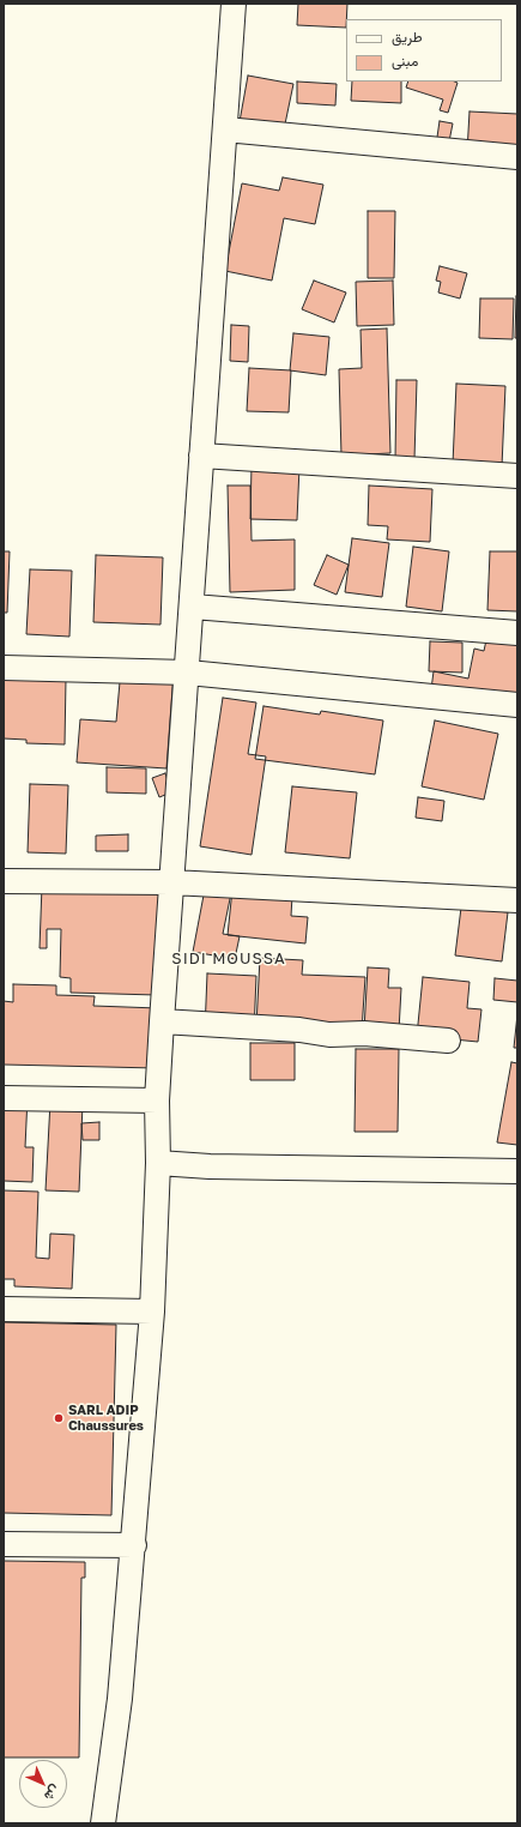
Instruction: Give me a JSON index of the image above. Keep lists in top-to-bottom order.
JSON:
{
  "districts": ["SIDI MOUSSA"],
  "places": ["SARL ADIP Chaussures"],
  "legend": ["طريق", "مبنى"],
  "north": "bottom right"
}
